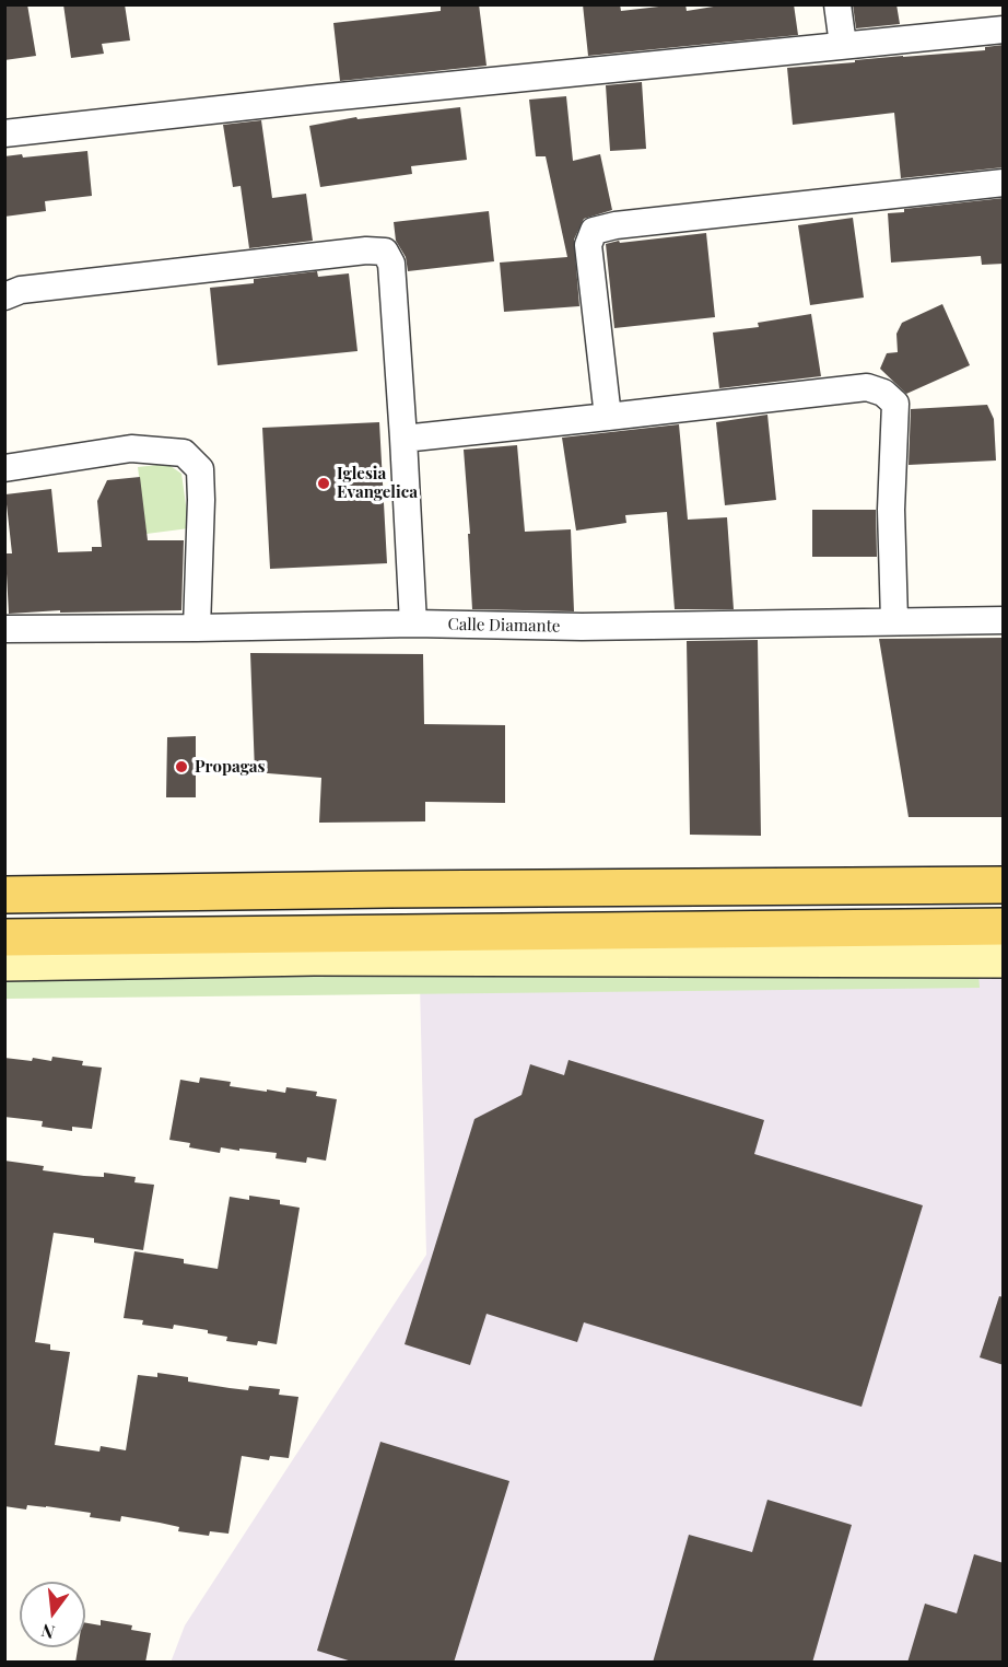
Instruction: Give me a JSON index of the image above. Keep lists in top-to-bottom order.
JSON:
{
  "streets": {
    "street": ["Calle Diamante"]
  },
  "places": ["Iglesia Evangelica", "Propagas"],
  "north": "bottom"
}
